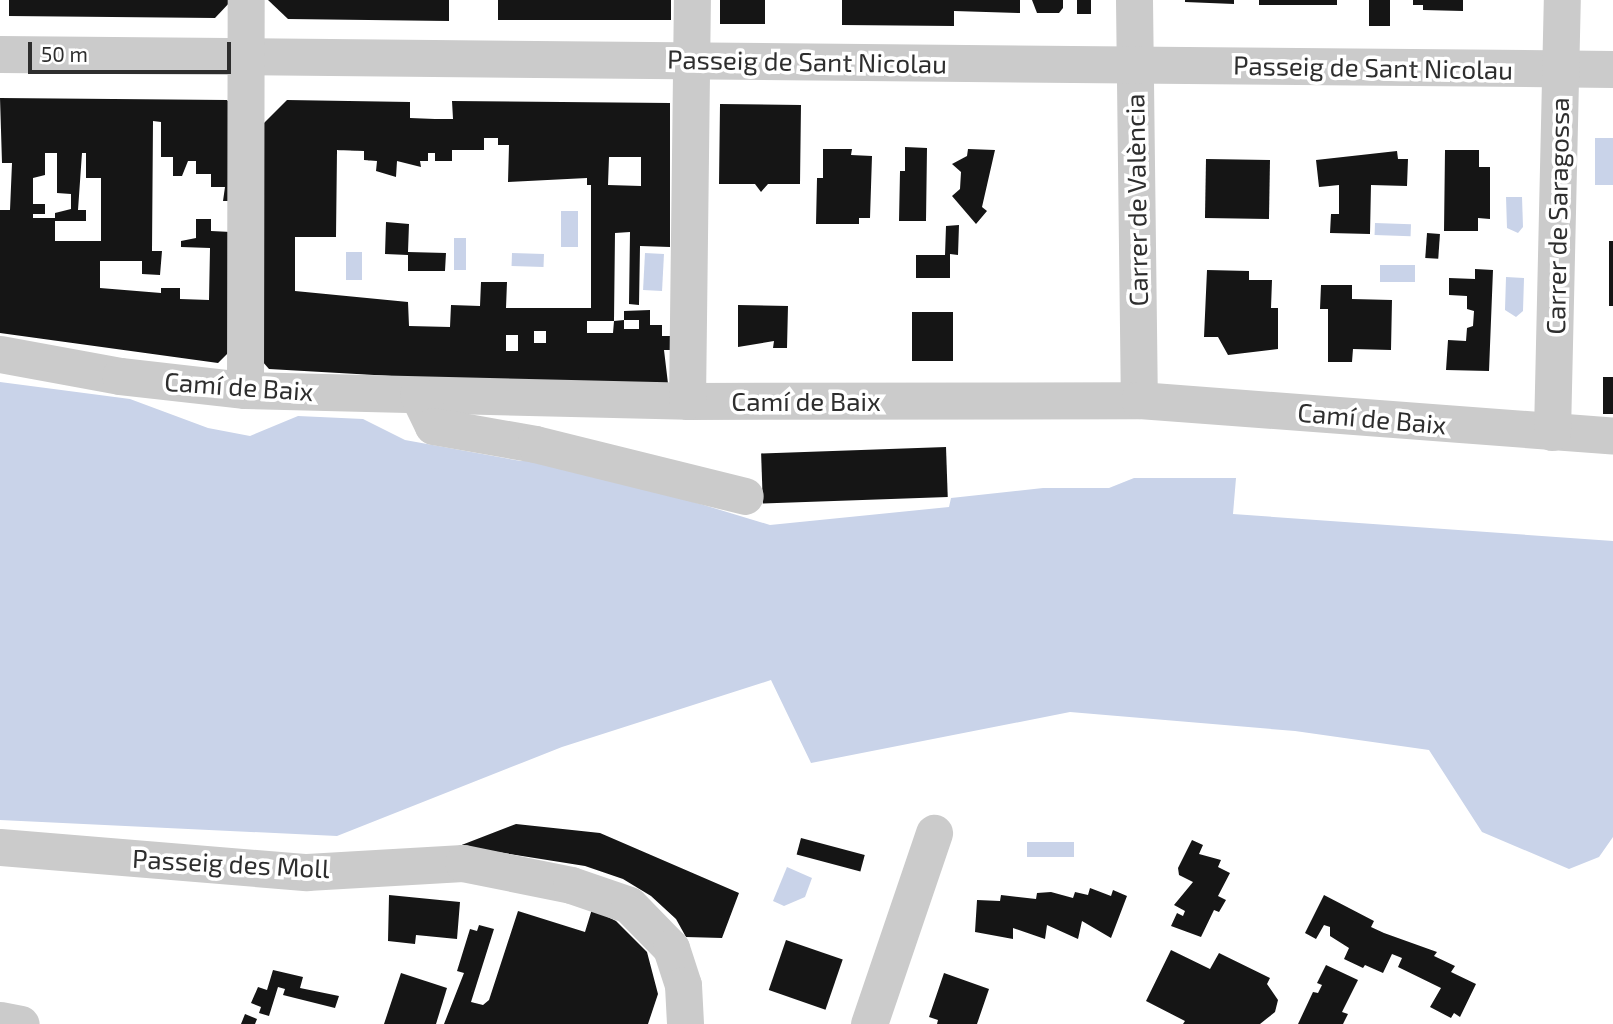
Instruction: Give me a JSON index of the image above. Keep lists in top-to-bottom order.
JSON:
{
  "streets": {
    "street": [
      "Passeig de Sant Nicolau",
      "Carrer de València",
      "Carrer de Saragossa",
      "Camí de Baix",
      "Passeig des Moll"
    ]
  },
  "crossings": [
    ["Passeig de Sant Nicolau", "Carrer de València"],
    ["Passeig de Sant Nicolau", "Carrer de Saragossa"],
    ["Carrer de València", "Camí de Baix"],
    ["Carrer de Saragossa", "Camí de Baix"]
  ],
  "scale_bar": "50 m"
}
